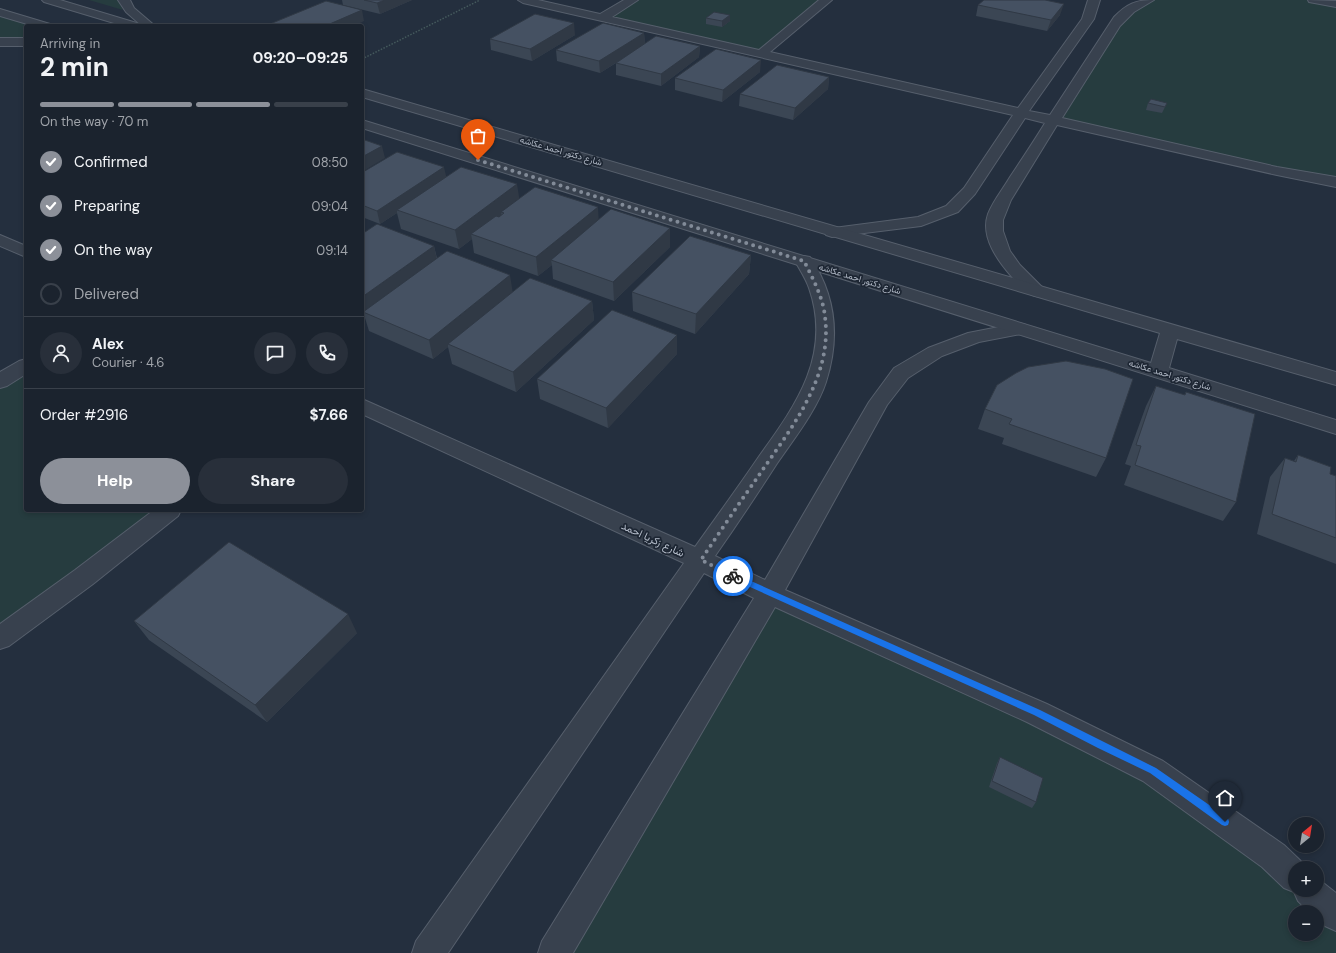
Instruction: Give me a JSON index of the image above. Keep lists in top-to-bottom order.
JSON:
{
  "streets": {
    "street": ["شارع دكتور احمد عكاشه", "شارع زكريا احمد"]
  },
  "north": "top right",
  "page": {
    "heading": ["2 min", "Arriving in", "09:20–09:25"],
    "panel": [
      "Alex",
      "Courier · 4.6",
      "Order #2916",
      "$7.66"
    ],
    "bar": "On the way · 70 m",
    "list": [
      ["Confirmed", "08:50"],
      ["Preparing", "09:04"],
      ["On the way", "09:14"],
      "Delivered"
    ],
    "buttons": ["Help", "Share"],
    "map_buttons": ["+", "−"]
  }
}
